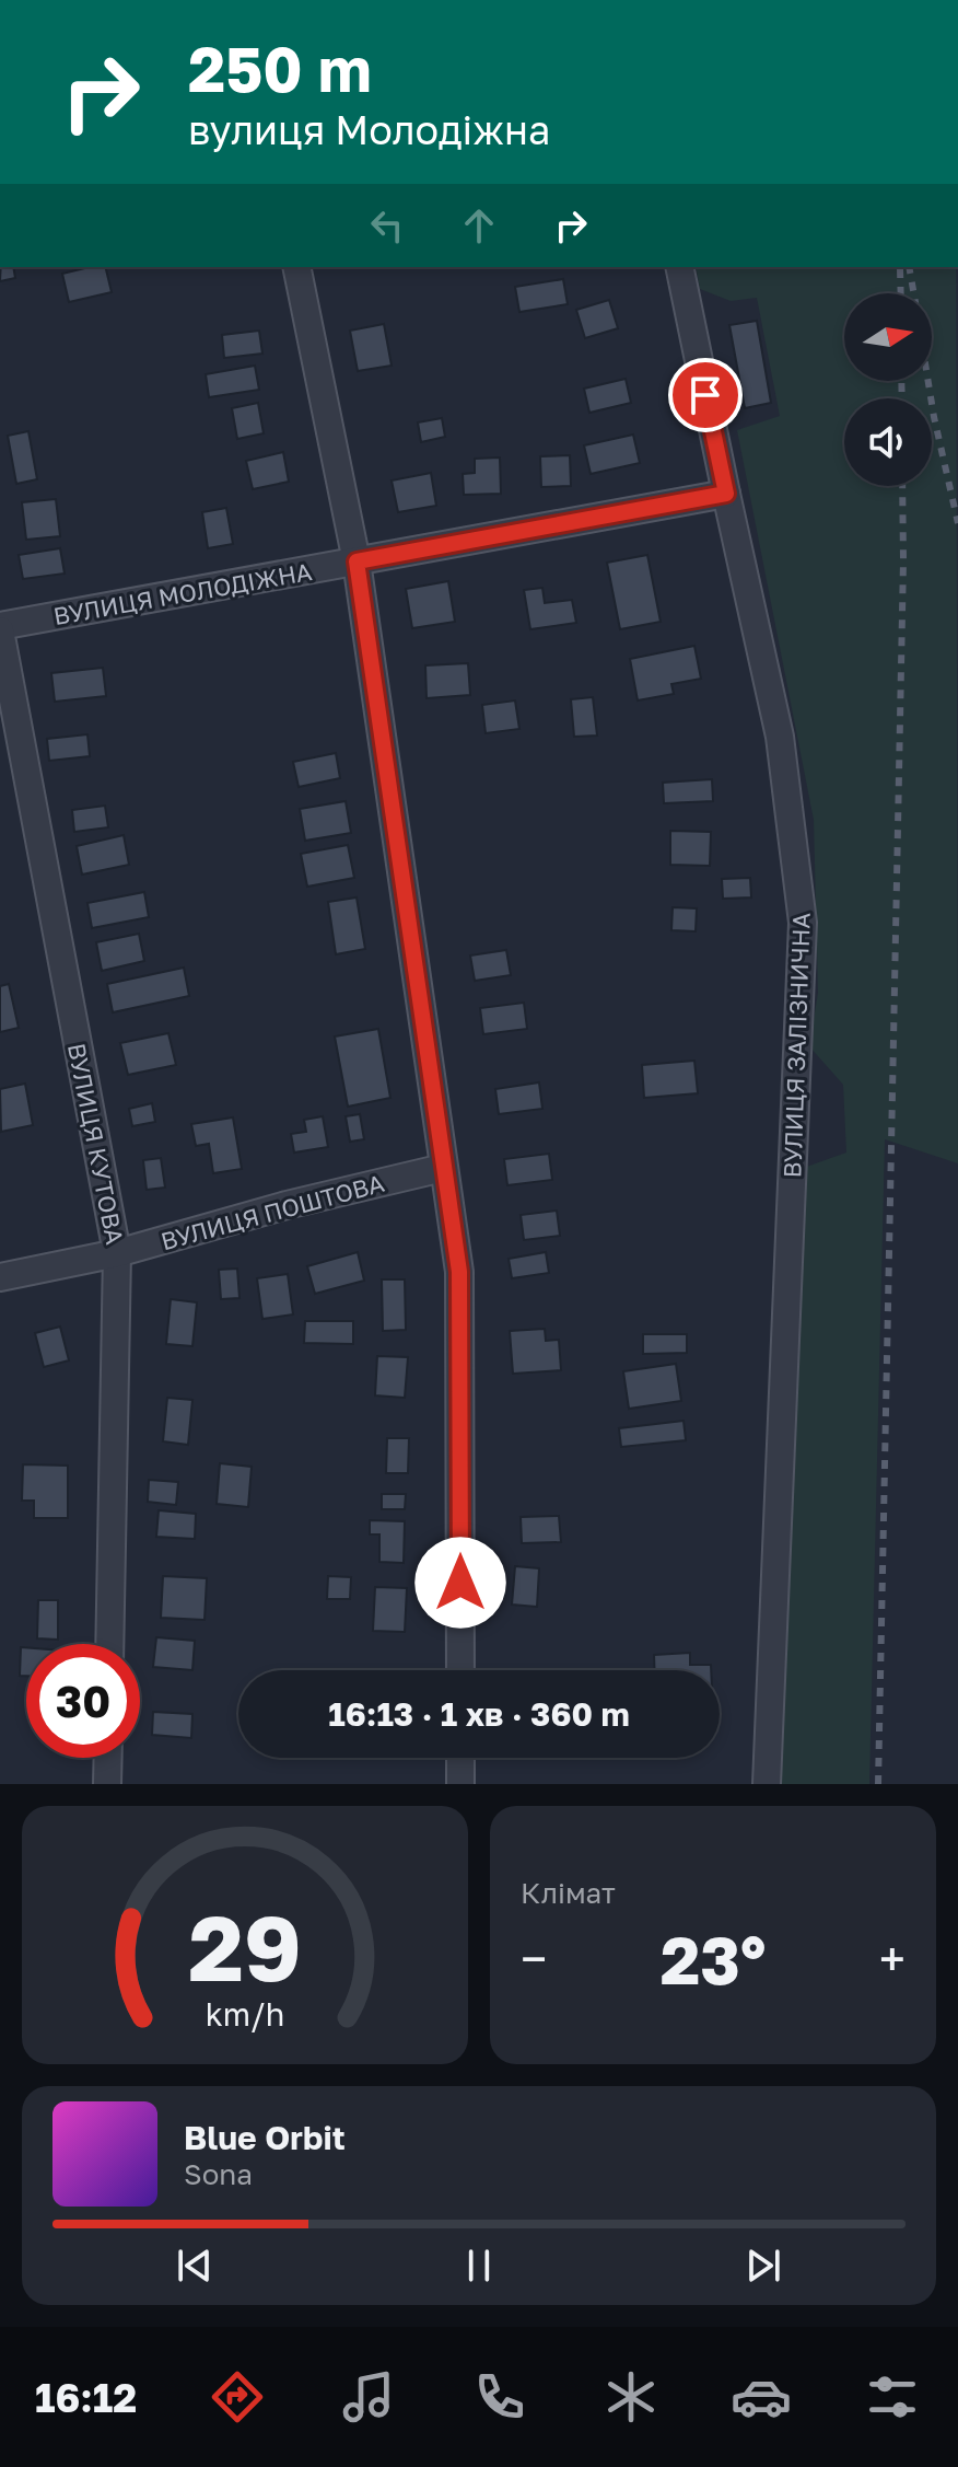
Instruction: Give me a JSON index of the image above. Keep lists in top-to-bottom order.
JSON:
{
  "streets": {
    "street": [
      "ВУЛИЦЯ МОЛОДІЖНА",
      "ВУЛИЦЯ ЗАЛІЗНИЧНА",
      "ВУЛИЦЯ КУТОВА",
      "ВУЛИЦЯ ПОШТОВА"
    ]
  },
  "crossings": [
    ["ВУЛИЦЯ МОЛОДІЖНА", "ВУЛИЦЯ ЗАЛІЗНИЧНА"],
    ["ВУЛИЦЯ МОЛОДІЖНА", "ВУЛИЦЯ КУТОВА"],
    ["ВУЛИЦЯ КУТОВА", "ВУЛИЦЯ ПОШТОВА"]
  ],
  "north": "right",
  "page": {
    "turn": ["250 m", "вулиця Молодіжна"],
    "limit": "30",
    "trip": "16:13 · 1 хв · 360 m",
    "tile": "Клімат",
    "heat": ["−", "23°", "+"],
    "song": ["Blue Orbit", "Sona"],
    "tabs": "16:12",
    "gauge": ["29", "km/h"]
  }
}
